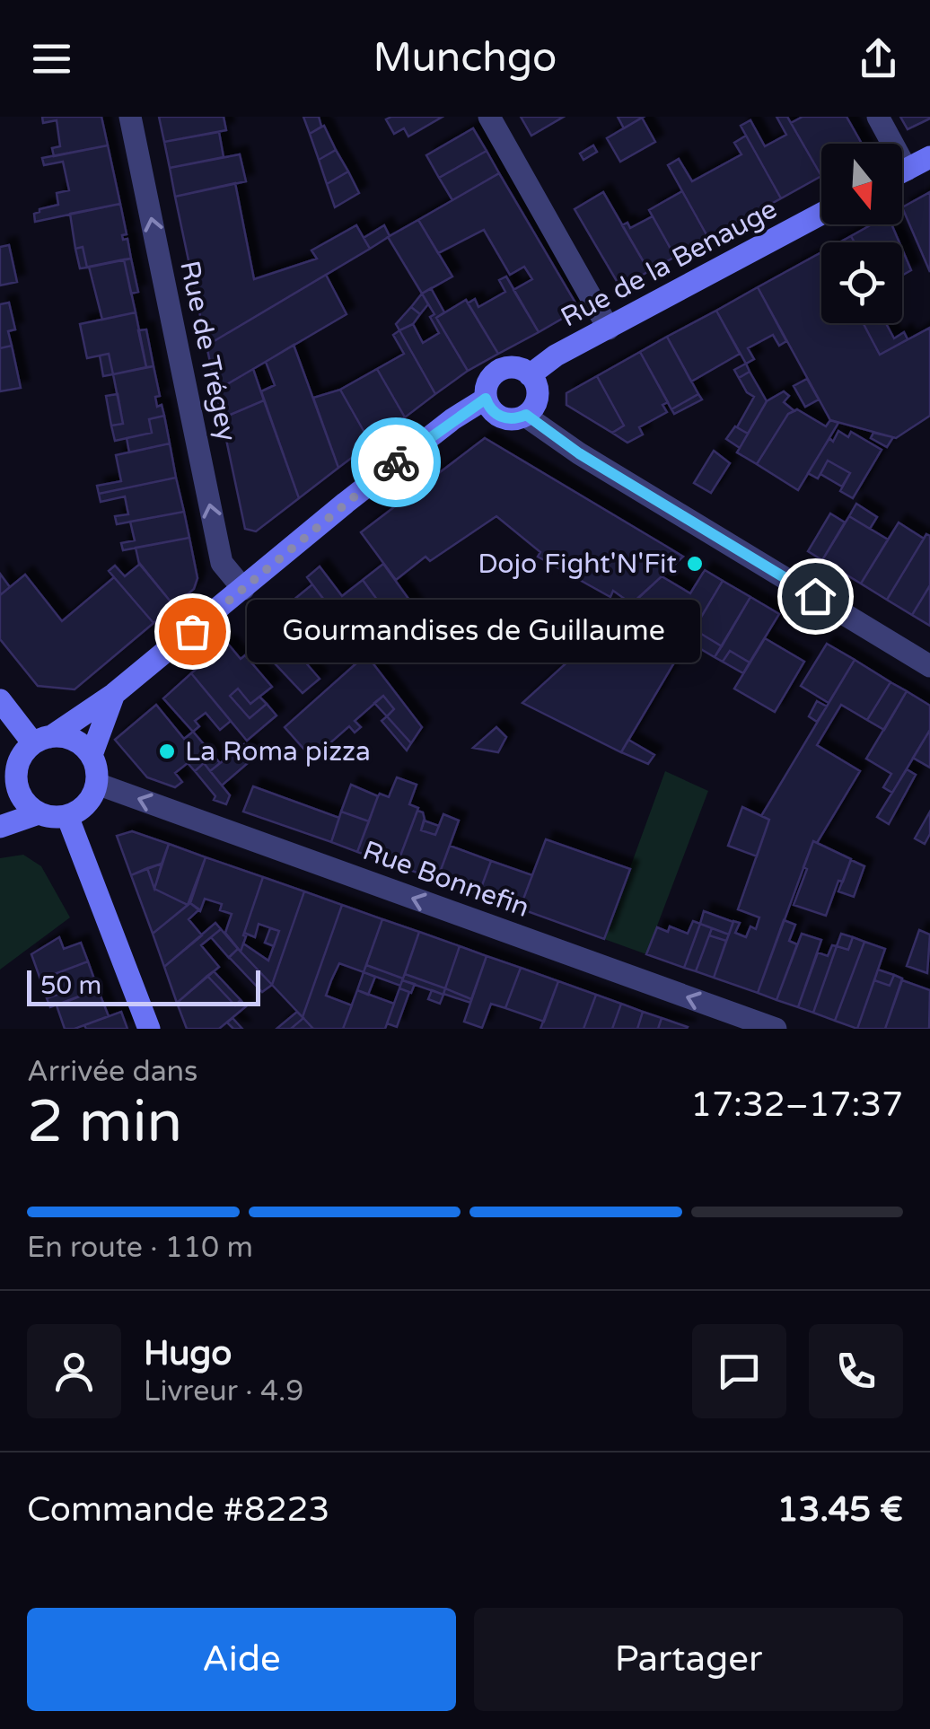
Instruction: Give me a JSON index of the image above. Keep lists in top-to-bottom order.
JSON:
{
  "streets": {
    "main road": ["Rue de la Benauge"],
    "street": ["Rue de Trégey", "Rue Bonnefin"]
  },
  "crossings": [
    ["Rue de la Benauge", "Rue de Trégey"],
    ["Rue de la Benauge", "Rue Bonnefin"]
  ],
  "one_way": ["Rue de Trégey", "Rue Bonnefin"],
  "places": ["Dojo Fight'N'Fit", "Gourmandises de Guillaume", "La Roma pizza"],
  "scale_bar": "50 m",
  "north": "bottom",
  "page": {
    "header": "Munchgo",
    "bubble": "Gourmandises de Guillaume",
    "scale": "50 m",
    "heading": ["2 min", "Arrivée dans", "17:32–17:37"],
    "panel": [
      "Hugo",
      "Livreur · 4.9",
      "Commande #8223",
      "13.45 €"
    ],
    "bar": "En route · 110 m",
    "buttons": ["Aide", "Partager"]
  }
}
